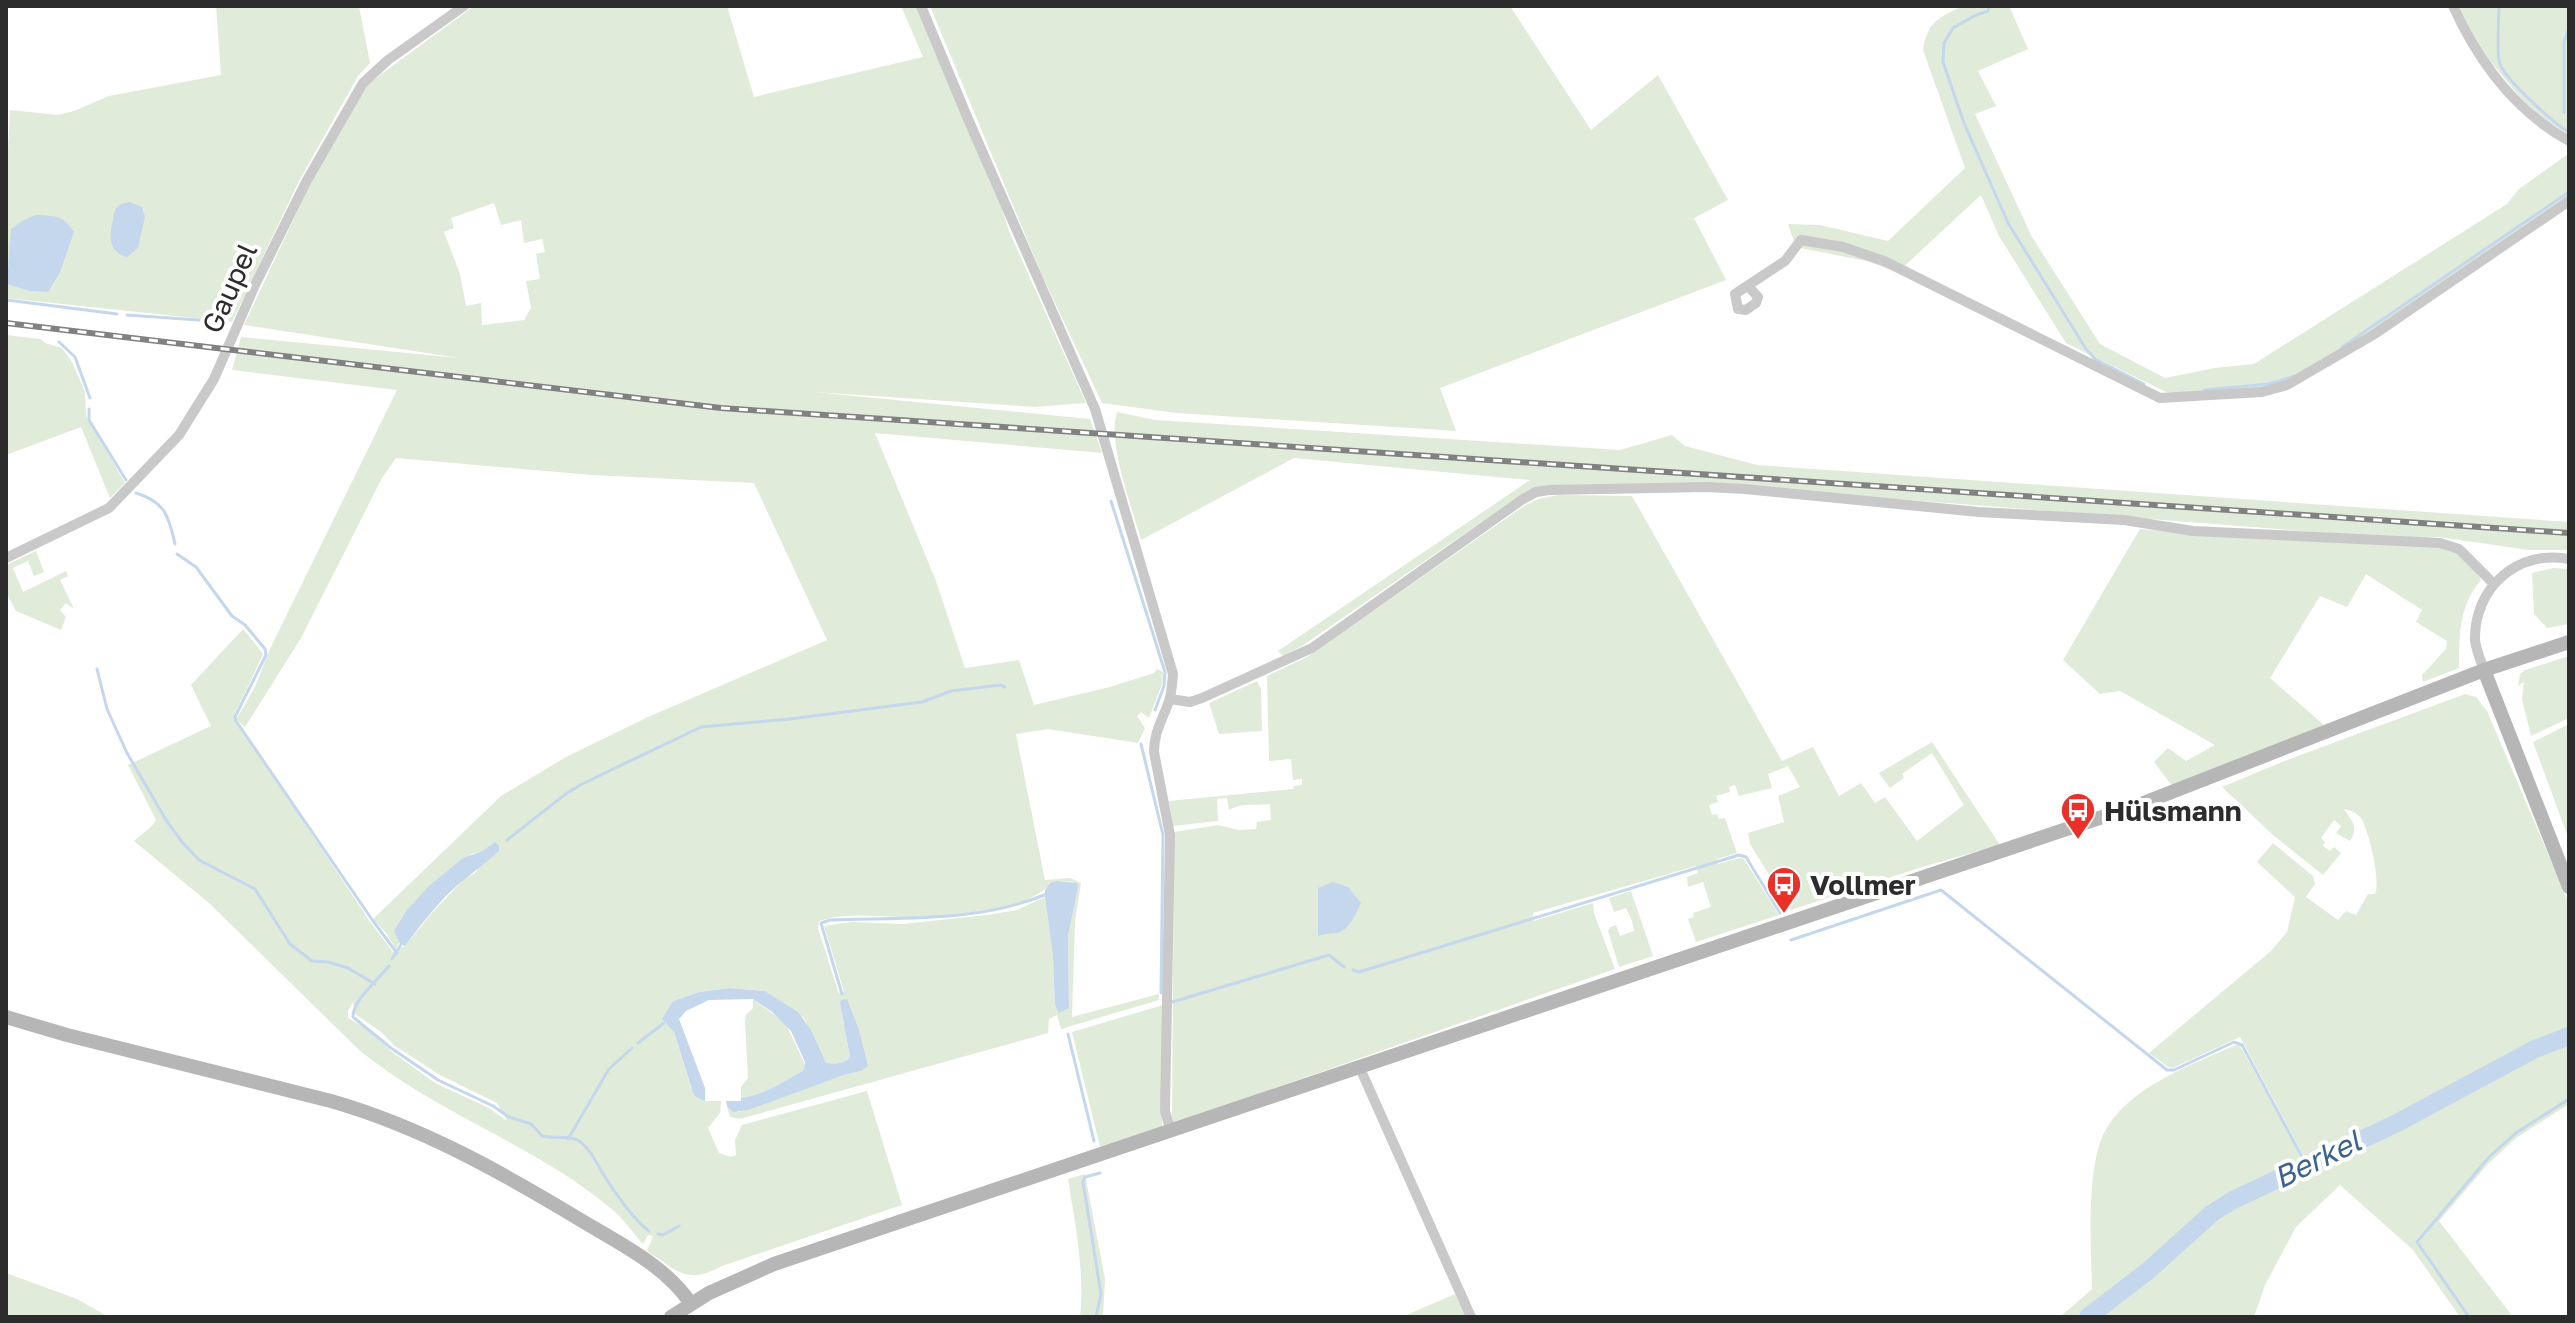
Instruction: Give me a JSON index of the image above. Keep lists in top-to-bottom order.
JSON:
{
  "streets": {
    "street": ["Gaupel"]
  },
  "water": ["Berkel"],
  "places": {
    "bus stop": ["Hülsmann", "Vollmer"]
  }
}
